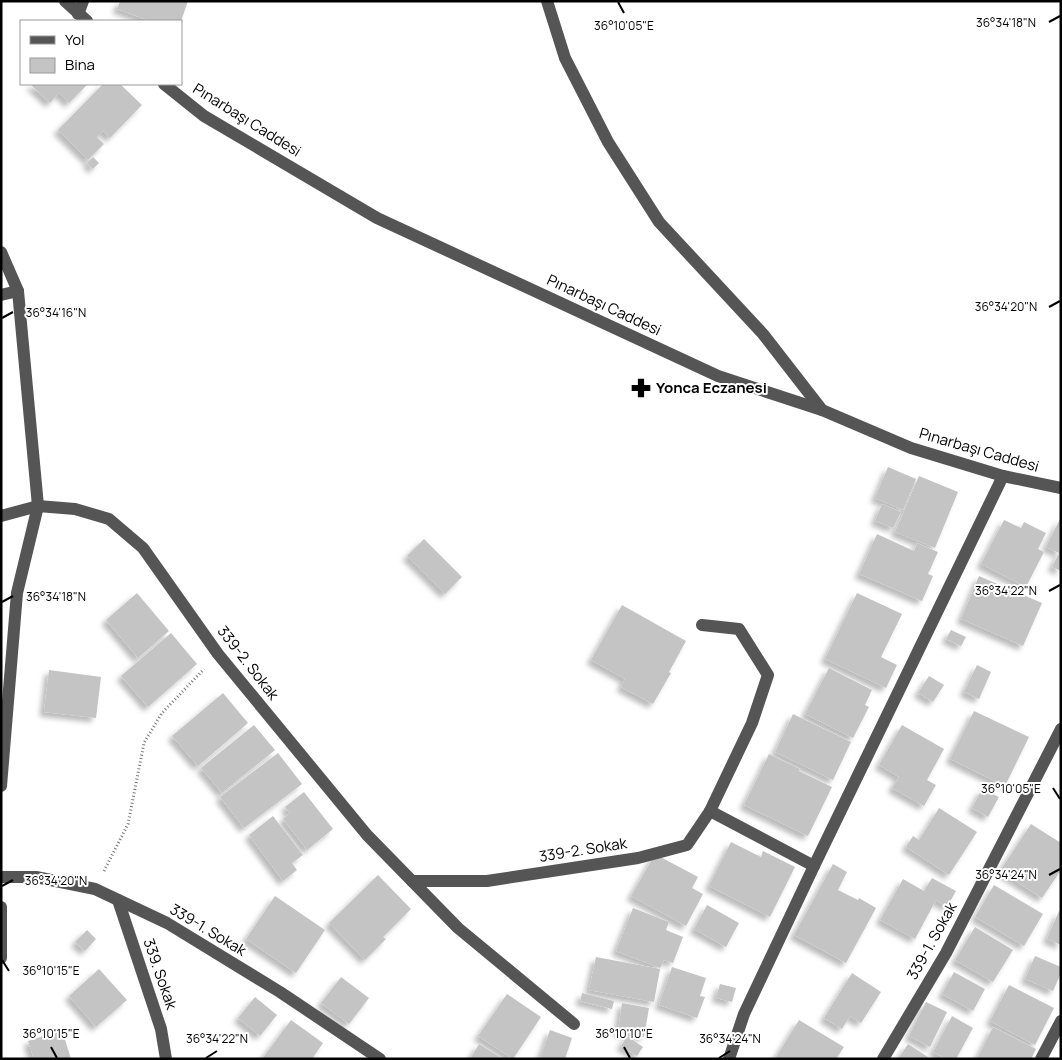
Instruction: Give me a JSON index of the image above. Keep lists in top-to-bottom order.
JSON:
{
  "streets": {
    "street": [
      "Pınarbaşı Caddesi",
      "339-2. Sokak",
      "339-1. Sokak",
      "339. Sokak"
    ]
  },
  "crossings": [
    ["339-1. Sokak", "339. Sokak"]
  ],
  "places": {
    "pharmacy": ["Yonca Eczanesi"]
  },
  "legend": ["Yol", "Bina"],
  "coordinates": [
    "36°34'18\"N",
    "36°10'05\"E",
    "36°34'20\"N",
    "36°34'16\"N",
    "36°34'22\"N",
    "36°34'24\"N",
    "36°10'15\"E",
    "36°10'10\"E"
  ]
}
